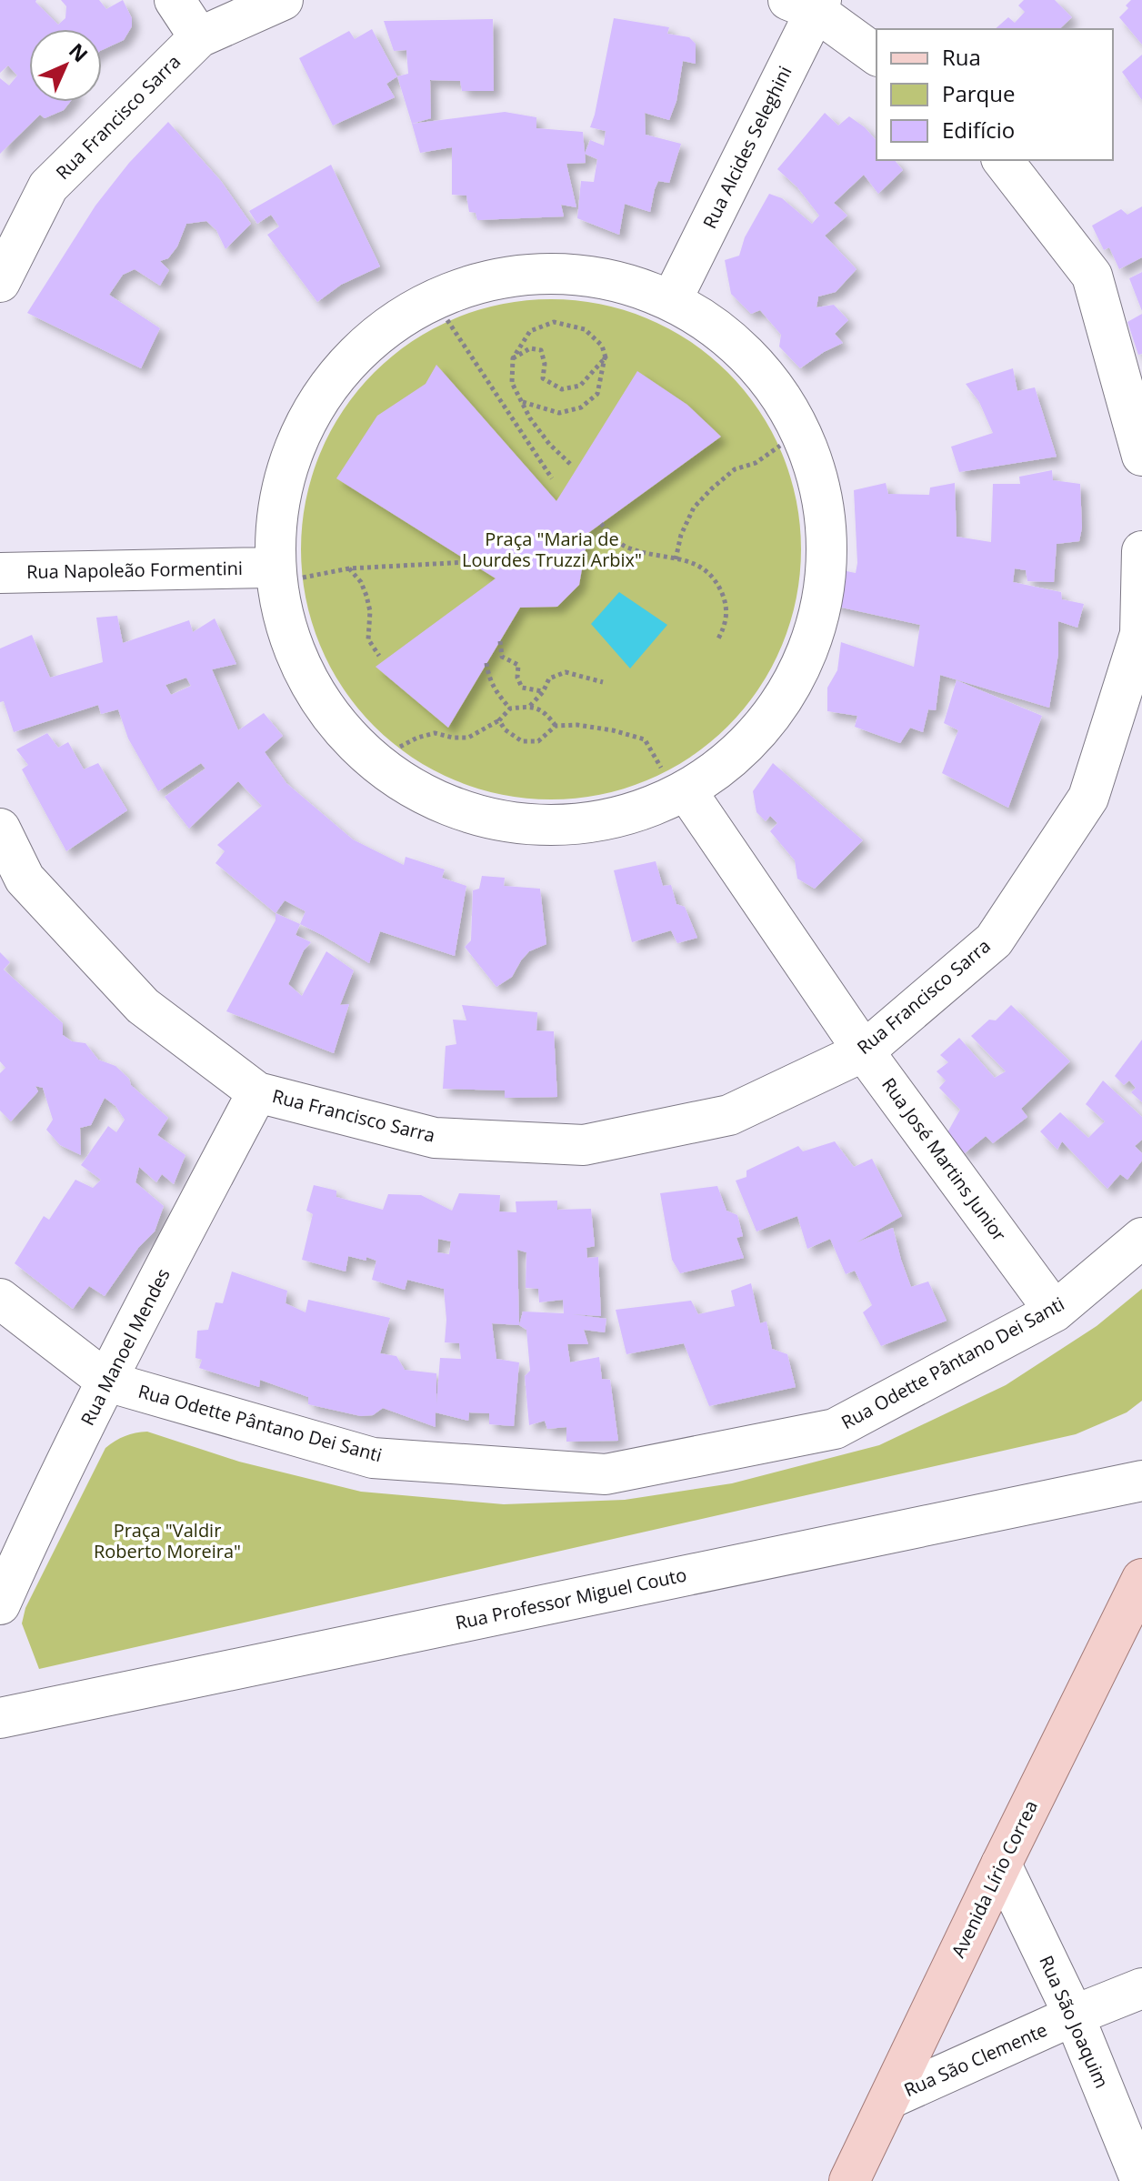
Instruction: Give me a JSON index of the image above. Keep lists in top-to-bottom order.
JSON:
{
  "streets": {
    "main road": ["Avenida Lírio Correa"],
    "street": [
      "Rua Francisco Sarra",
      "Rua Alcides Seleghini",
      "Rua Napoleão Formentini",
      "Rua José Martins Junior",
      "Rua Manoel Mendes",
      "Rua Odette Pântano Dei Santi",
      "Rua Professor Miguel Couto",
      "Rua São Joaquim",
      "Rua São Clemente"
    ]
  },
  "crossings": [
    ["Rua Francisco Sarra", "Rua José Martins Junior"],
    ["Rua Francisco Sarra", "Rua Manoel Mendes"],
    ["Rua José Martins Junior", "Rua Odette Pântano Dei Santi"],
    ["Rua Manoel Mendes", "Rua Odette Pântano Dei Santi"],
    ["Avenida Lírio Correa", "Rua São Joaquim"],
    ["Avenida Lírio Correa", "Rua São Clemente"],
    ["Rua São Joaquim", "Rua São Clemente"]
  ],
  "parks": ["Praça \"Maria de Lourdes Truzzi Arbix\"", "Praça \"Valdir Roberto Moreira\""],
  "legend": ["Rua", "Parque", "Edifício"],
  "north": "top right"
}
